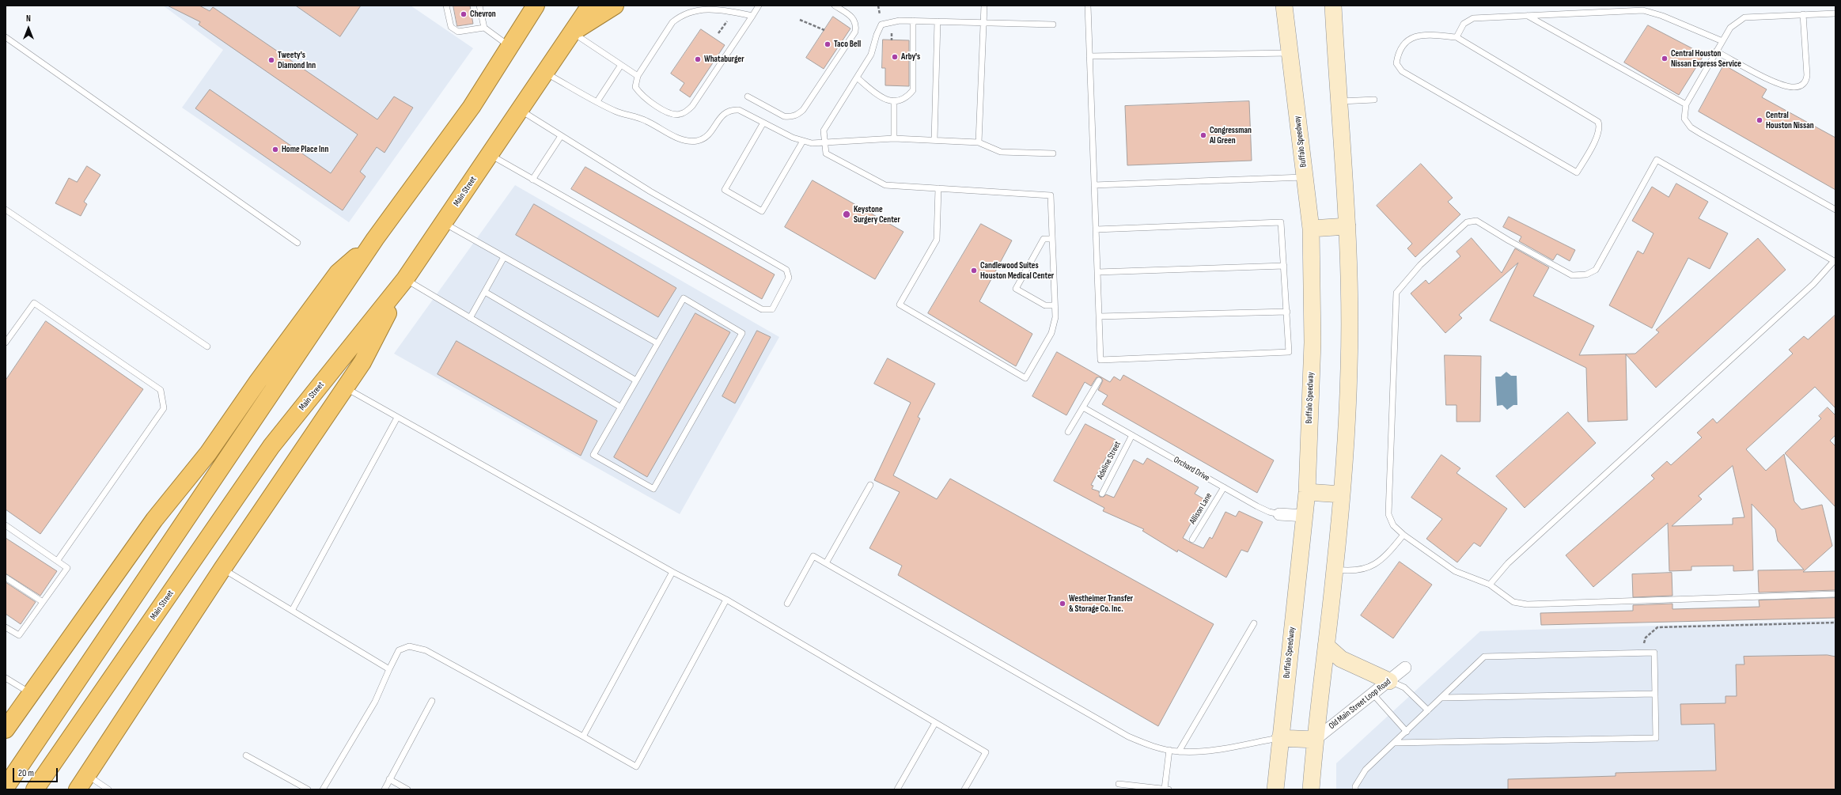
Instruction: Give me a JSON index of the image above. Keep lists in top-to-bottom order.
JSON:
{
  "streets": {
    "highway": ["Main Street"],
    "main road": ["Buffalo Speedway"],
    "street": ["Orchard Drive", "Old Main Street Loop Road"],
    "lane": ["Adeline Street", "Allison Lane"]
  },
  "crossings": [
    ["Buffalo Speedway", "Orchard Drive"],
    ["Adeline Street", "Orchard Drive"],
    ["Orchard Drive", "Allison Lane"]
  ],
  "places": [
    "Chevron",
    "Taco Bell",
    "Arby's",
    "Central Houston Nissan Express Service",
    "Whataburger",
    "Tweety's Diamond Inn",
    "Central Houston Nissan",
    "Congressman Al Green",
    "Home Place Inn",
    "Keystone Surgery Center",
    "Candlewood Suites Houston Medical Center",
    "Westheimer Transfer & Storage Co. Inc."
  ],
  "scale_bar": "20 m",
  "north": "top"
}
